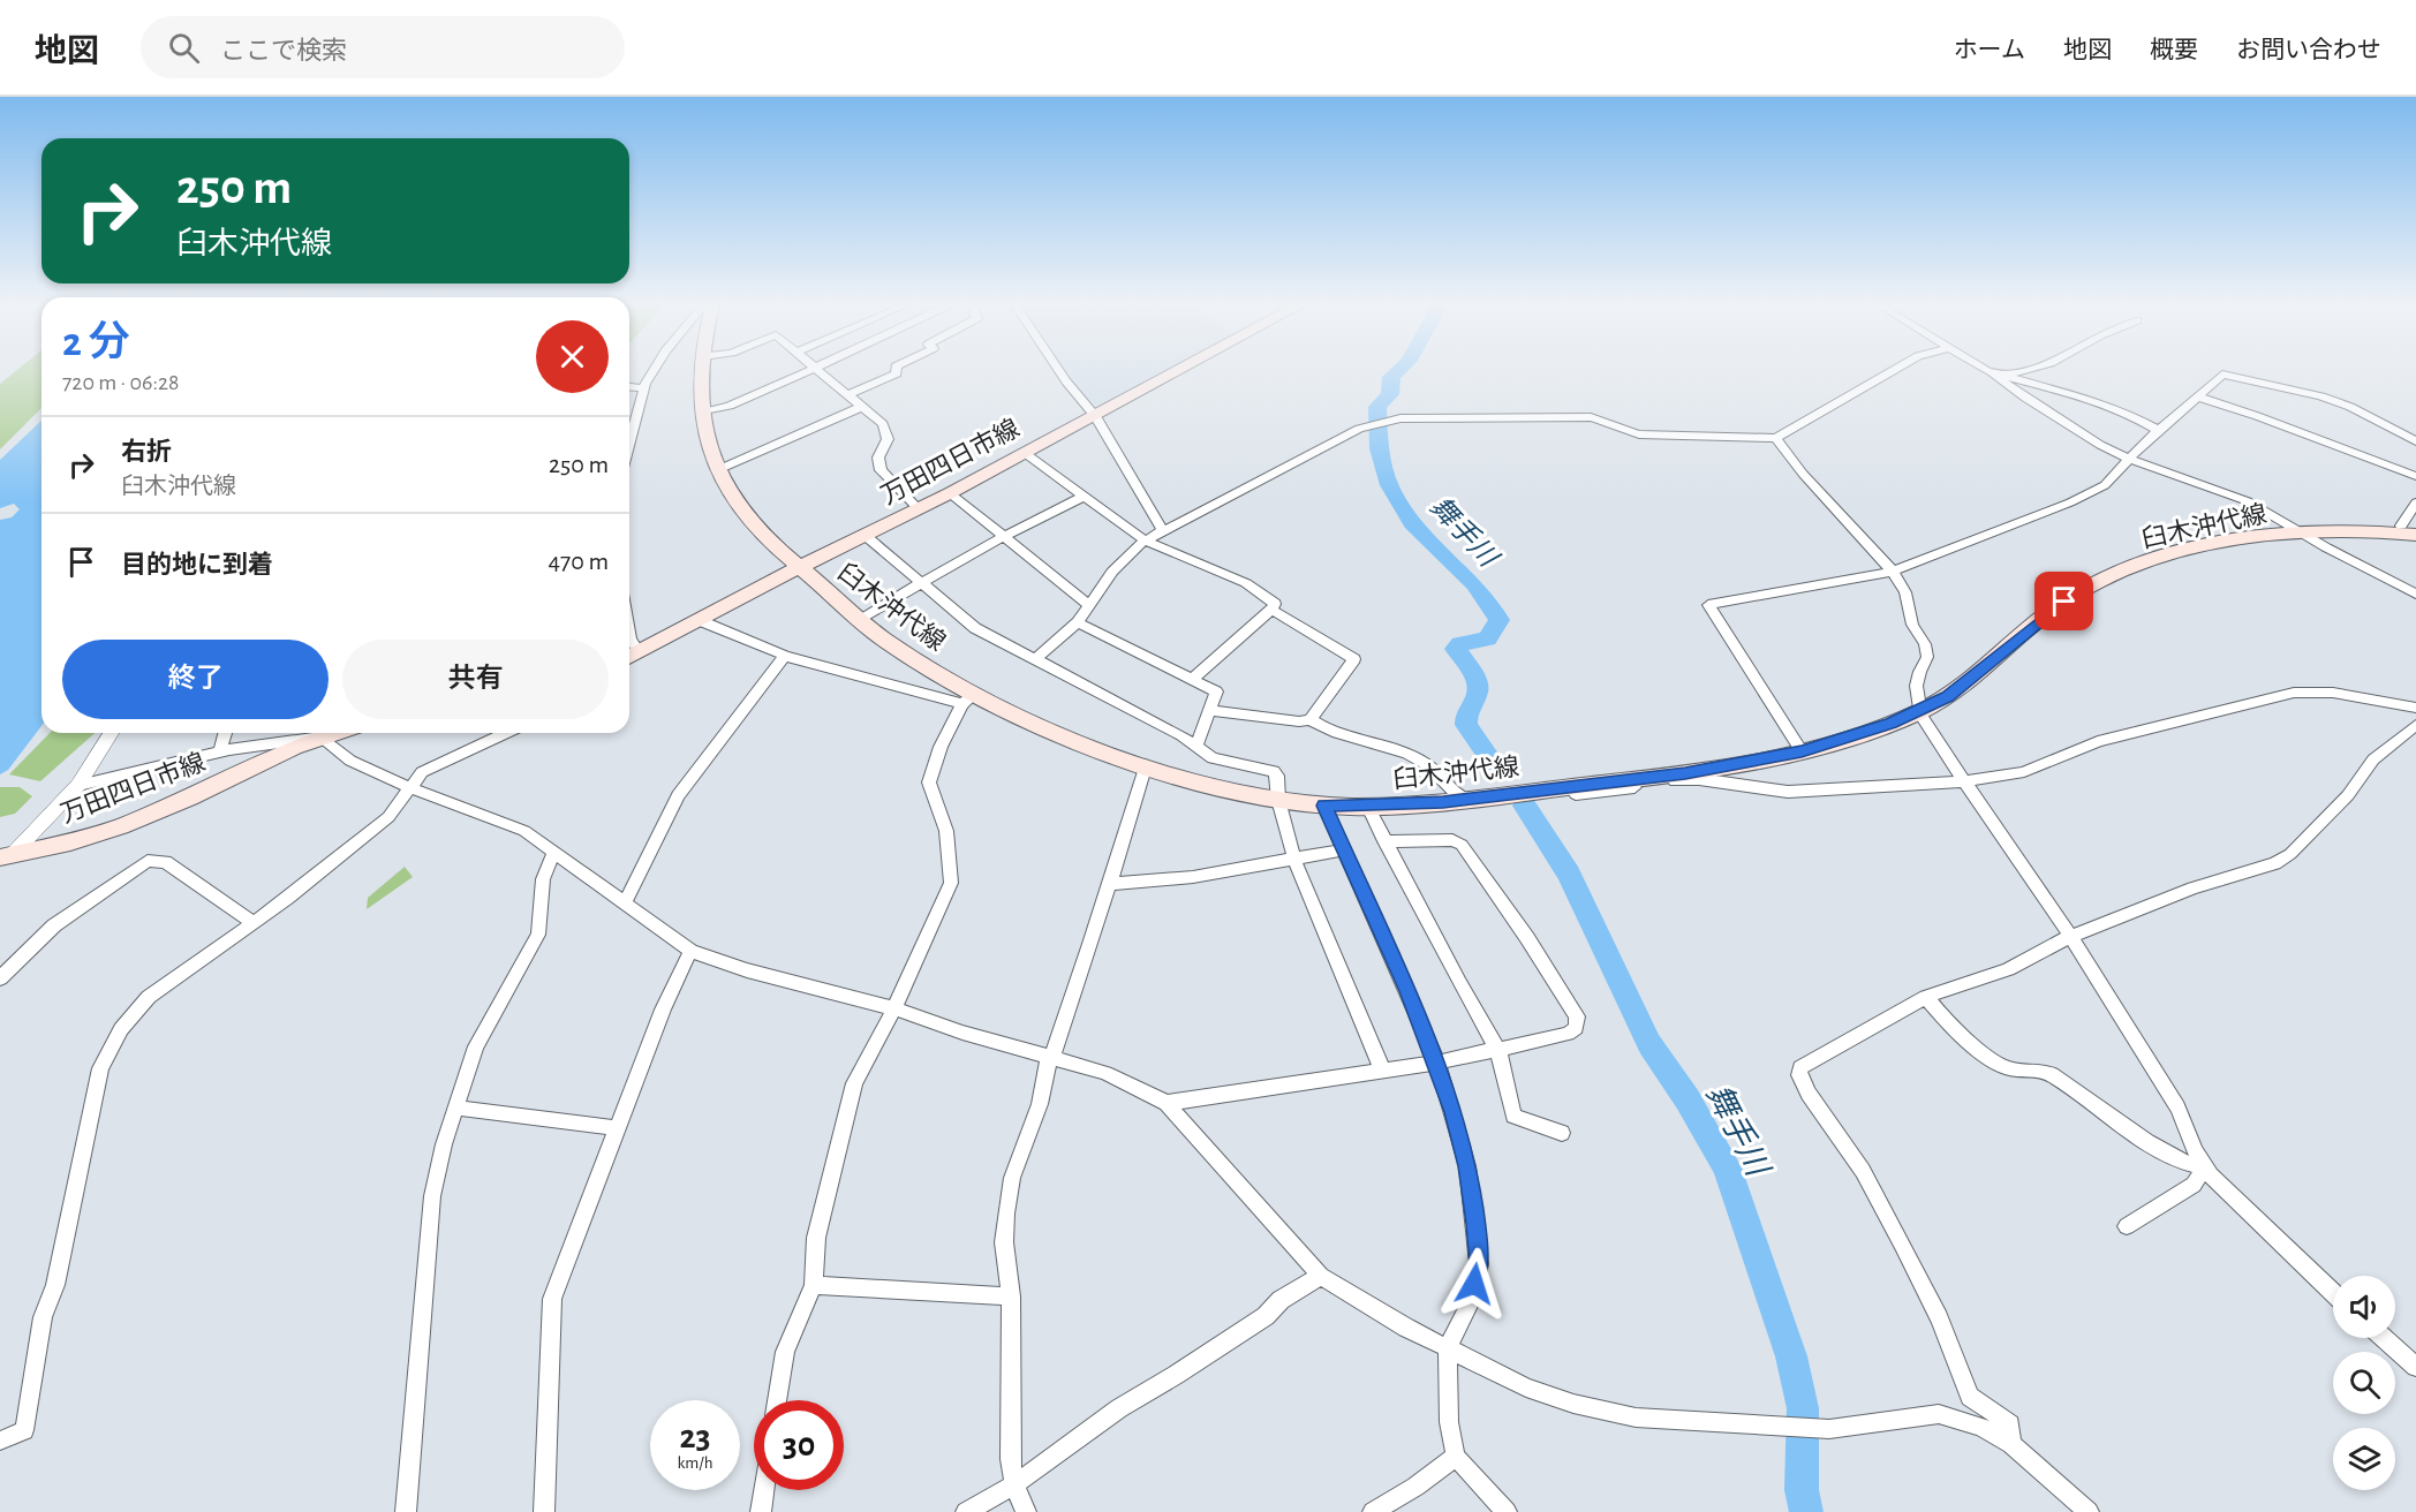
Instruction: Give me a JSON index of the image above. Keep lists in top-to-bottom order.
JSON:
{
  "streets": {
    "main road": ["万田四日市線", "臼木沖代線"]
  },
  "crossings": [
    ["万田四日市線", "臼木沖代線"]
  ],
  "water": ["舞手川"],
  "page": {
    "header": "地図",
    "search": "ここで検索",
    "nav": [
      "ホーム",
      "地図",
      "概要",
      "お問い合わせ"
    ],
    "turn": ["250 m", "臼木沖代線"],
    "heading": ["2 分", "720 m · 06:28"],
    "list": [
      {
        "name": "右折",
        "note": "臼木沖代線",
        "value": "250 m"
      },
      {
        "name": "目的地に到着",
        "value": "470 m"
      }
    ],
    "buttons": ["終了", "共有"],
    "speed": "23 km/h",
    "limit": "30"
  }
}
